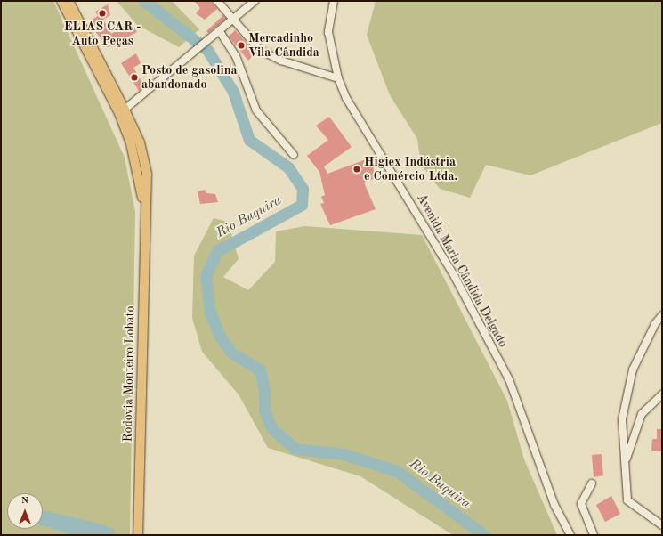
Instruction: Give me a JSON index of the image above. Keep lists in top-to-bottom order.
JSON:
{
  "streets": {
    "main road": ["Rodovia Monteiro Lobato"],
    "street": ["Avenida Maria Cândida Delgado"]
  },
  "water": ["Rio Buquira"],
  "places": [
    "ELIAS CAR - Auto Peças",
    "Mercadinho Vila Cândida",
    "Posto de gasolina abandonado",
    "Higiex Indústria e Comércio Ltda."
  ],
  "north": "top"
}
